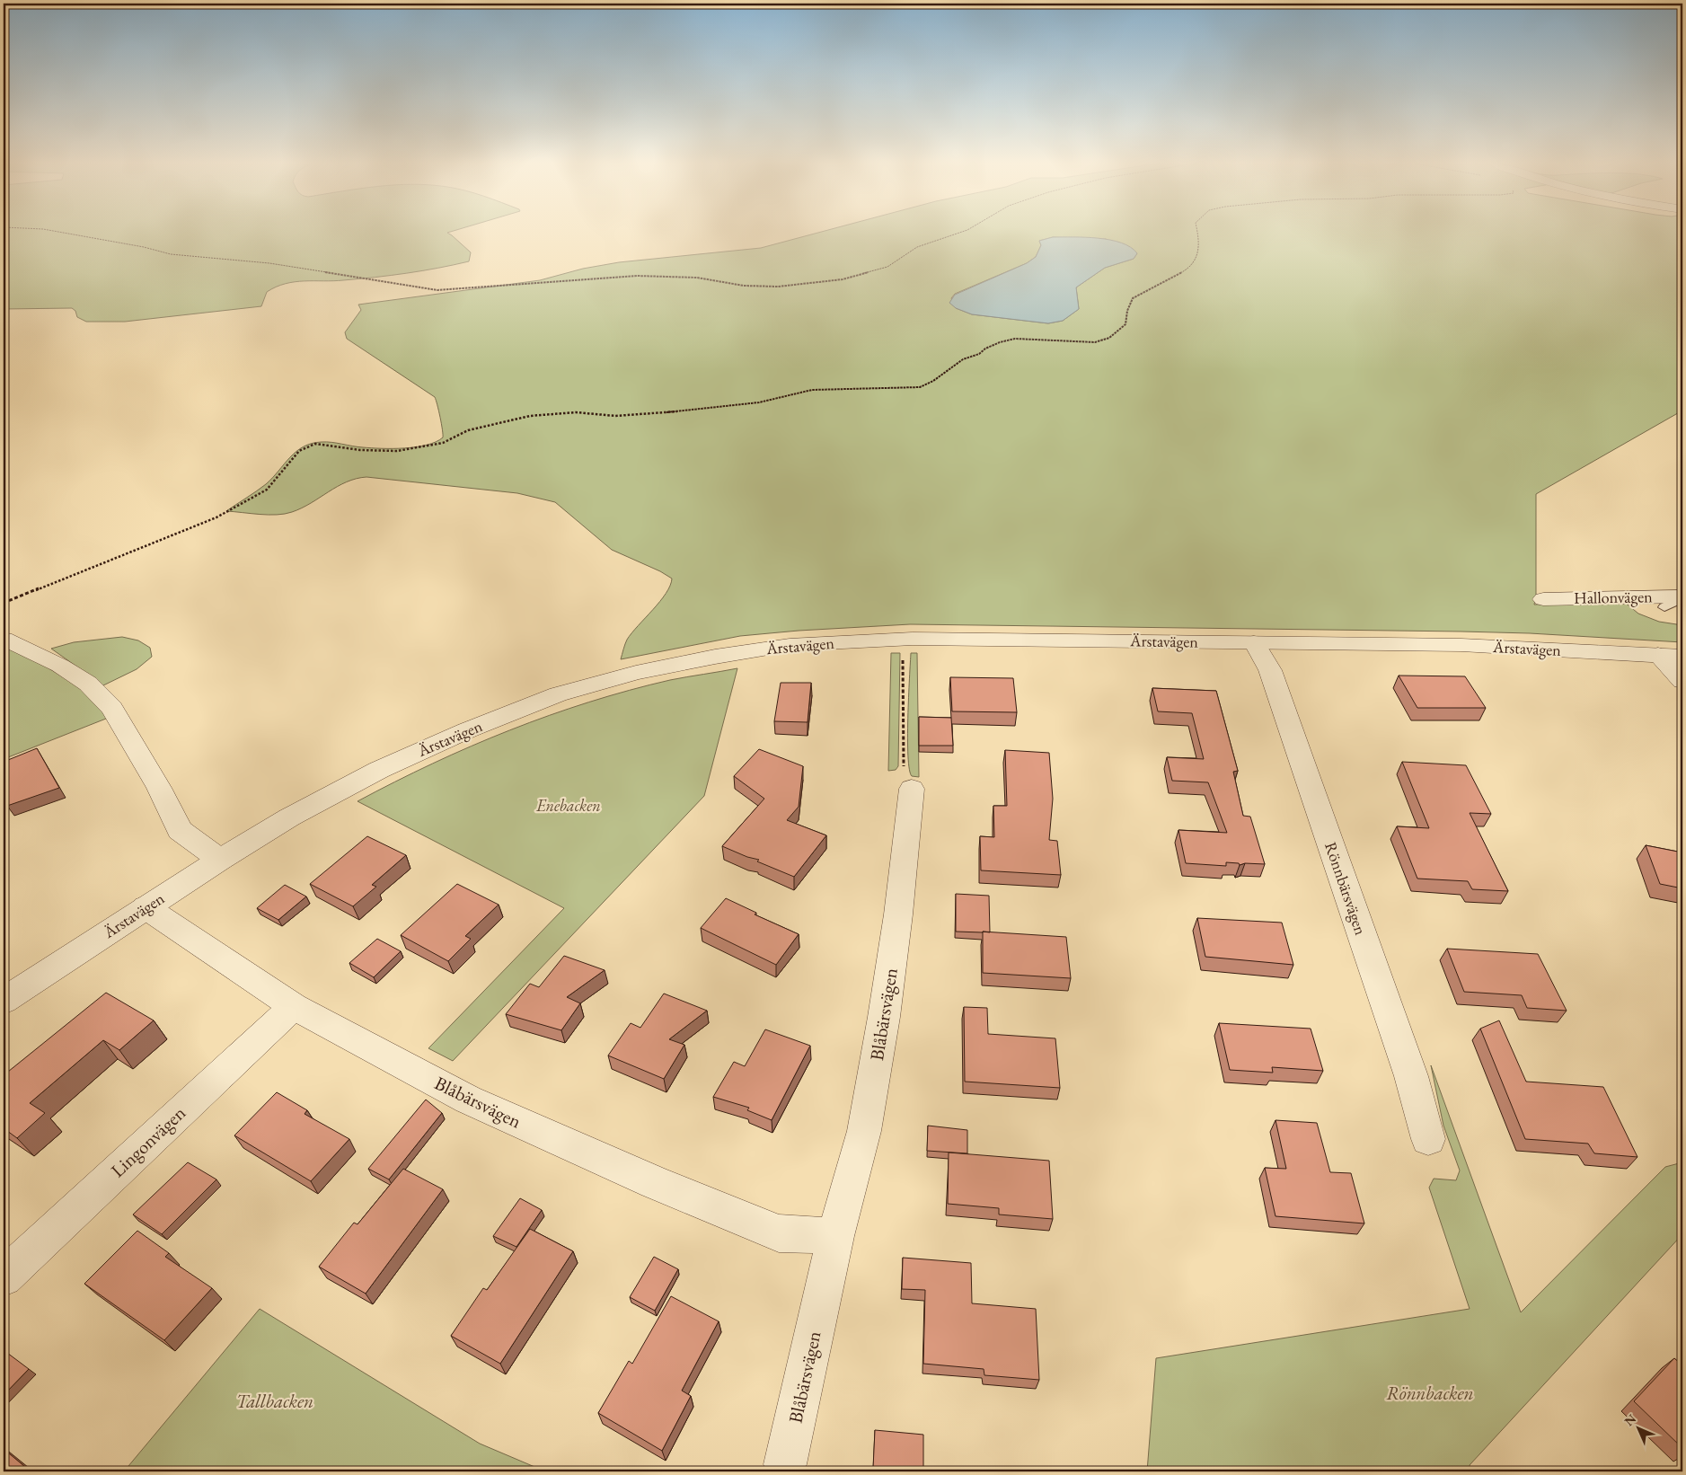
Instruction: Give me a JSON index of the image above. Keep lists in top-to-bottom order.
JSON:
{
  "streets": {
    "street": [
      "Hallonvägen",
      "Ärstavägen",
      "Rönnbärsvägen",
      "Blåbärsvägen",
      "Lingonvägen"
    ]
  },
  "crossings": [
    ["Ärstavägen", "Rönnbärsvägen"],
    ["Ärstavägen", "Blåbärsvägen"],
    ["Blåbärsvägen", "Lingonvägen"]
  ],
  "parks": ["Enebacken", "Rönnbacken", "Tallbacken"],
  "north": "top left"
}
